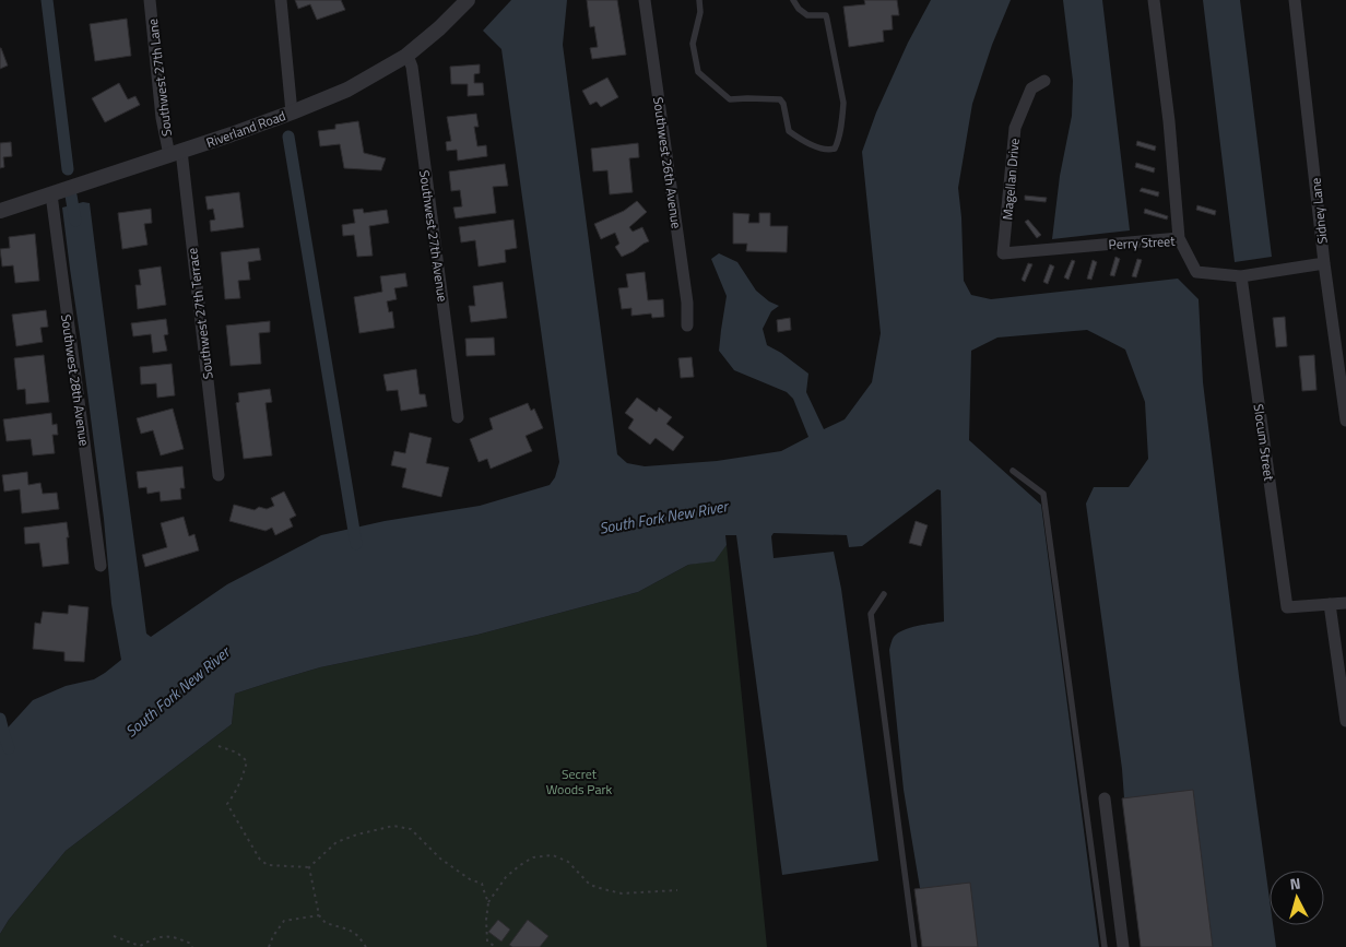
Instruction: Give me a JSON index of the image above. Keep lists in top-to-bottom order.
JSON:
{
  "streets": {
    "street": [
      "Southwest 27th Lane",
      "Riverland Road",
      "Southwest 26th Avenue",
      "Magellan Drive",
      "Sidney Lane",
      "Southwest 27th Avenue",
      "Perry Street",
      "Southwest 27th Terrace",
      "Southwest 28th Avenue",
      "Slocum Street"
    ]
  },
  "crossings": [
    ["Southwest 27th Lane", "Riverland Road"],
    ["Southwest 27th Lane", "Southwest 27th Terrace"],
    ["Riverland Road", "Southwest 27th Avenue"],
    ["Riverland Road", "Southwest 27th Terrace"],
    ["Riverland Road", "Southwest 28th Avenue"],
    ["Magellan Drive", "Perry Street"],
    ["Sidney Lane", "Perry Street"],
    ["Perry Street", "Slocum Street"]
  ],
  "water": ["South Fork New River"],
  "parks": ["Secret Woods Park"],
  "north": "top"
}
